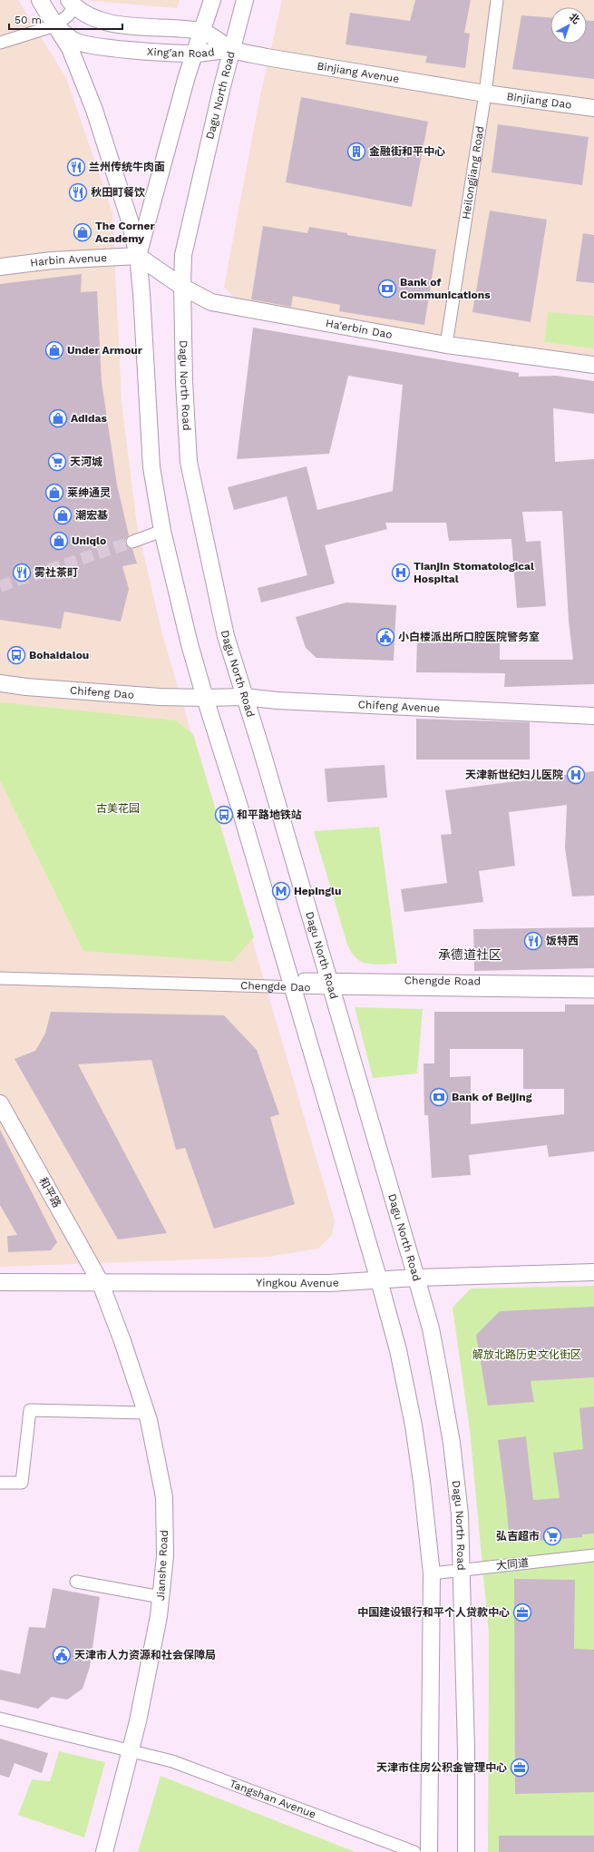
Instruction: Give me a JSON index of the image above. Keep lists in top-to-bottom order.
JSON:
{
  "streets": {
    "main road": [
      "Xing'an Road",
      "Binjiang Avenue",
      "Dagu North Road",
      "Binjiang Dao",
      "Harbin Avenue",
      "Ha'erbin Dao",
      "Chifeng Dao",
      "Chifeng Avenue",
      "和平路",
      "Yingkou Avenue",
      "Jianshe Road"
    ],
    "street": [
      "Heilongjiang Road",
      "Chengde Road",
      "Chengde Dao",
      "大同道",
      "Tangshan Avenue"
    ]
  },
  "crossings": [
    ["Xing'an Road", "Binjiang Avenue"],
    ["Xing'an Road", "Dagu North Road"],
    ["Binjiang Avenue", "Dagu North Road"],
    ["Binjiang Avenue", "Binjiang Dao"],
    ["Binjiang Avenue", "Heilongjiang Road"],
    ["Dagu North Road", "Ha'erbin Dao"],
    ["Dagu North Road", "Chifeng Avenue"],
    ["Dagu North Road", "Chengde Road"],
    ["Dagu North Road", "Yingkou Avenue"],
    ["Dagu North Road", "大同道"],
    ["Binjiang Dao", "Heilongjiang Road"],
    ["Heilongjiang Road", "Ha'erbin Dao"],
    ["Harbin Avenue", "Ha'erbin Dao"],
    ["Chifeng Dao", "Chifeng Avenue"],
    ["Chengde Road", "Chengde Dao"],
    ["和平路", "Yingkou Avenue"],
    ["和平路", "Jianshe Road"],
    ["Yingkou Avenue", "Jianshe Road"],
    ["Jianshe Road", "Tangshan Avenue"]
  ],
  "districts": ["承德道社区"],
  "parks": ["古美花园", "解放北路历史文化街区"],
  "places": {
    "building": ["金融街和平中心"],
    "restaurant": [
      "兰州传统牛肉面",
      "秋田町餐饮",
      "雾社茶町",
      "饭特西"
    ],
    "shop": [
      "The Corner Academy",
      "Under Armour",
      "Adidas",
      "莱绅通灵",
      "潮宏基",
      "Uniqlo"
    ],
    "bank": ["Bank of Communications", "Bank of Beijing"],
    "supermarket": ["天河城", "弘吉超市"],
    "hospital": ["Tianjin Stomatological Hospital", "天津新世纪妇儿医院"],
    "public building": ["小白楼派出所口腔医院警务室", "天津市人力资源和社会保障局"],
    "bus stop": ["Bohaidalou", "和平路地铁站"],
    "metro station": ["Hepinglu"],
    "office": ["中国建设银行和平个人贷款中心", "天津市住房公积金管理中心"]
  },
  "scale_bar": "50 m",
  "north": "top right"
}
